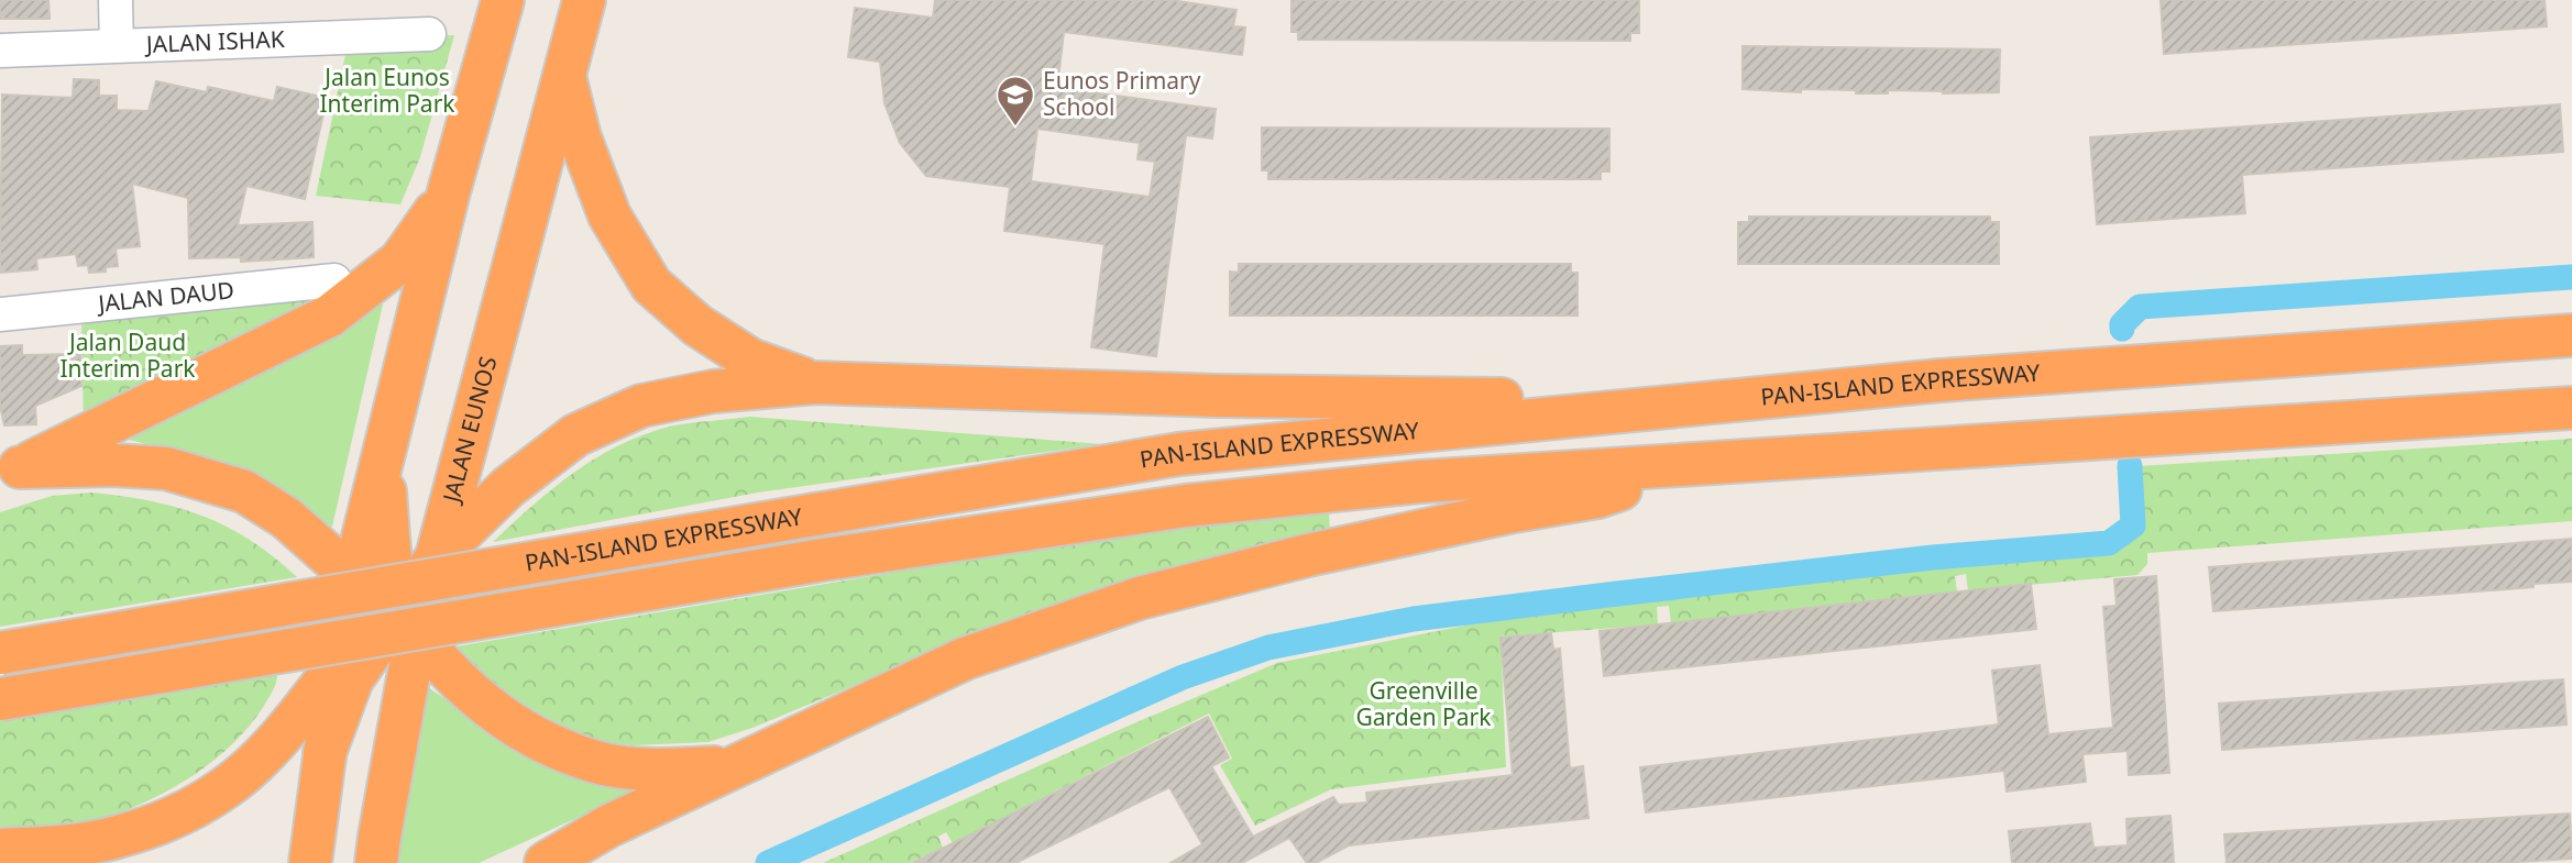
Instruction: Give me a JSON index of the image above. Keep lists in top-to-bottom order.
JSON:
{
  "streets": {
    "highway": ["PAN-ISLAND EXPRESSWAY", "JALAN EUNOS"],
    "street": ["JALAN ISHAK", "JALAN DAUD"]
  },
  "parks": ["Jalan Eunos Interim Park", "Jalan Daud Interim Park", "Greenville Garden Park"],
  "places": {
    "school or university": ["Eunos Primary School"]
  }
}
